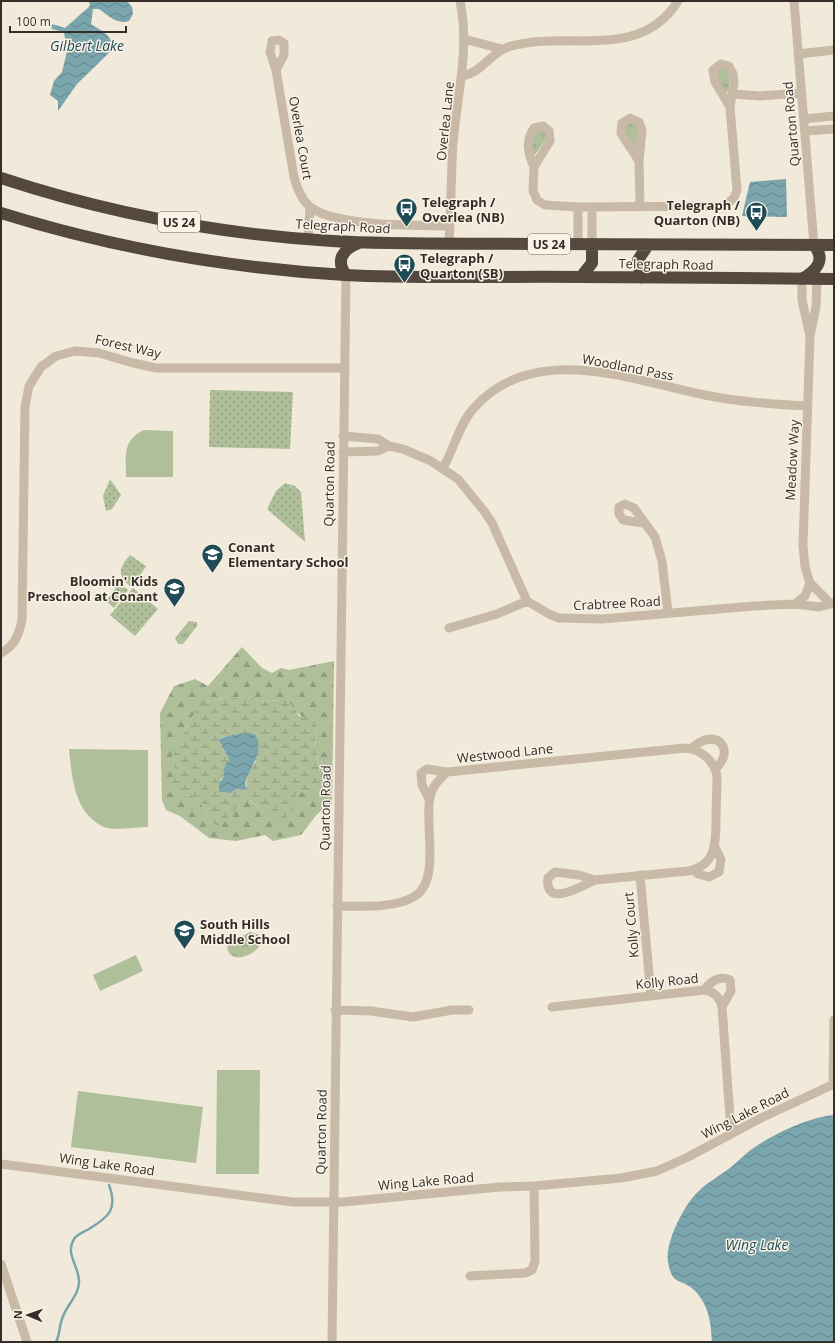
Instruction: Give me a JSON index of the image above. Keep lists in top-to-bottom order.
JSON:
{
  "streets": {
    "highway": ["US 24", "Telegraph Road"],
    "street": [
      "Overlea Lane",
      "Quarton Road",
      "Overlea Court",
      "Forest Way",
      "Woodland Pass",
      "Meadow Way",
      "Crabtree Road",
      "Westwood Lane",
      "Kolly Court",
      "Kolly Road",
      "Wing Lake Road"
    ]
  },
  "crossings": [
    ["Overlea Lane", "Telegraph Road"],
    ["Quarton Road", "Telegraph Road"],
    ["Quarton Road", "Forest Way"],
    ["Quarton Road", "Westwood Lane"],
    ["Quarton Road", "Wing Lake Road"],
    ["Telegraph Road", "Meadow Way"],
    ["Woodland Pass", "Meadow Way"],
    ["Kolly Court", "Kolly Road"],
    ["Kolly Road", "Wing Lake Road"]
  ],
  "water": ["Gilbert Lake", "Wing Lake"],
  "places": {
    "bus stop": ["Telegraph / Overlea (NB)", "Telegraph / Quarton (NB)", "Telegraph / Quarton (SB)"],
    "school or university": ["Conant Elementary School", "Bloomin' Kids Preschool at Conant", "South Hills Middle School"]
  },
  "scale_bar": "100 m",
  "north": "left"
}
